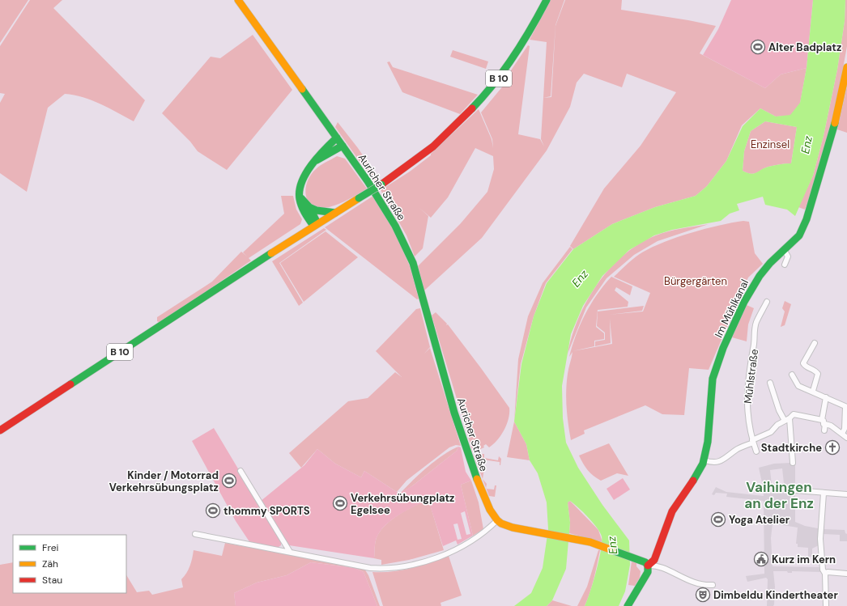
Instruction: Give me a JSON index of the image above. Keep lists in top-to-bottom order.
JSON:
{
  "streets": {
    "street": [
      "B 10",
      "Auricher Straße",
      "Im Mühlkanal",
      "Mühlstraße"
    ]
  },
  "districts": ["Vaihingen an der Enz"],
  "water": ["Enz"],
  "parks": ["Enzinsel", "Bürgergärten"],
  "places": {
    "sports": [
      "Alter Badplatz",
      "Kinder / Motorrad Verkehrsübungsplatz",
      "Verkehrsübungplatz Egelsee",
      "thommy SPORTS",
      "Yoga Atelier"
    ],
    "church": ["Stadtkirche"],
    "public building": ["Kurz im Kern"],
    "theatre": ["Dimbeldu Kindertheater"]
  },
  "legend": ["Frei", "Zäh", "Stau"]
}
